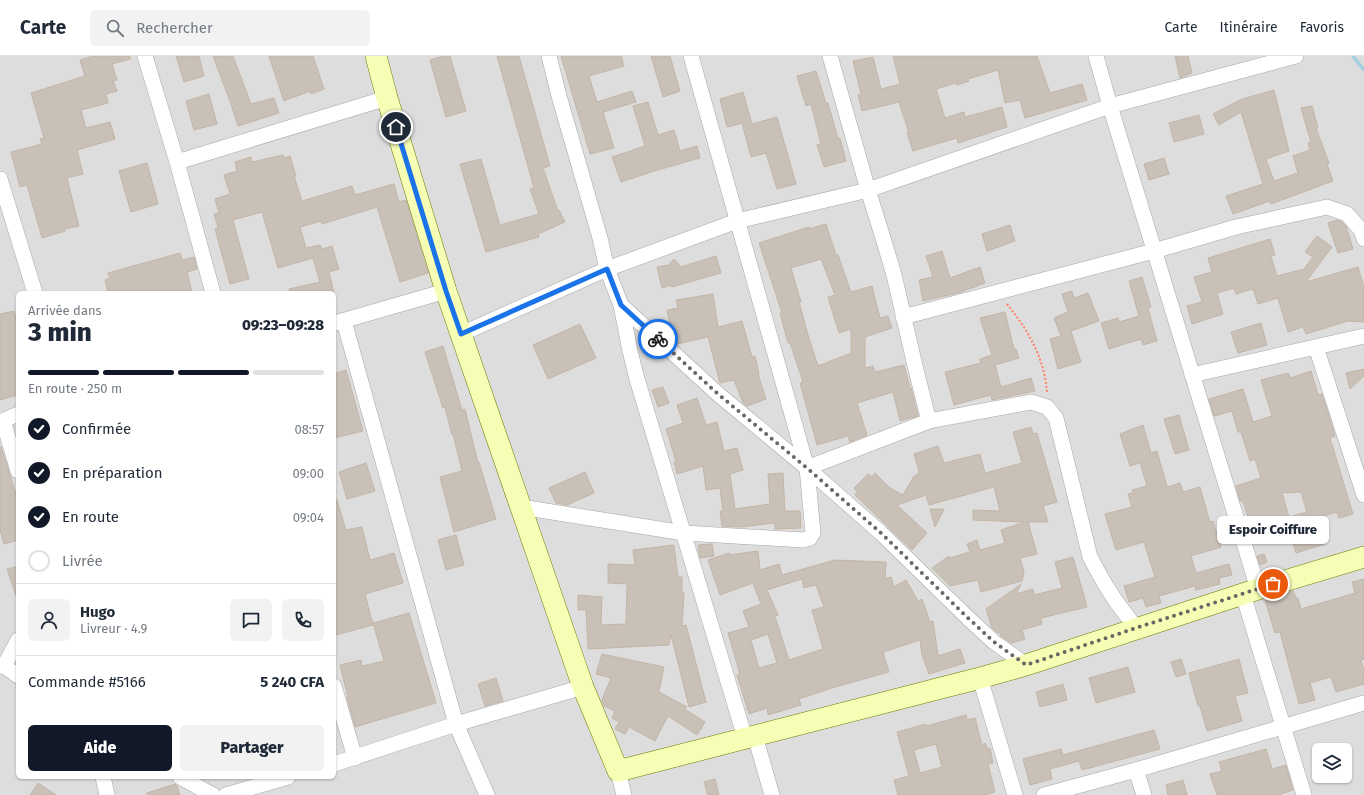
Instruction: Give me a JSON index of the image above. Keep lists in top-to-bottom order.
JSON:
{
  "places": ["Espoir Coiffure"],
  "page": {
    "header": "Carte",
    "search": "Rechercher",
    "nav": ["Carte", "Itinéraire", "Favoris"],
    "heading": ["3 min", "Arrivée dans", "09:23–09:28"],
    "panel": [
      "Hugo",
      "Livreur · 4.9",
      "Commande #5166",
      "5 240 CFA"
    ],
    "bar": "En route · 250 m",
    "list": [
      ["Confirmée", "08:57"],
      ["En préparation", "09:00"],
      ["En route", "09:04"],
      "Livrée"
    ],
    "bubble": "Espoir Coiffure",
    "buttons": ["Aide", "Partager"]
  }
}
